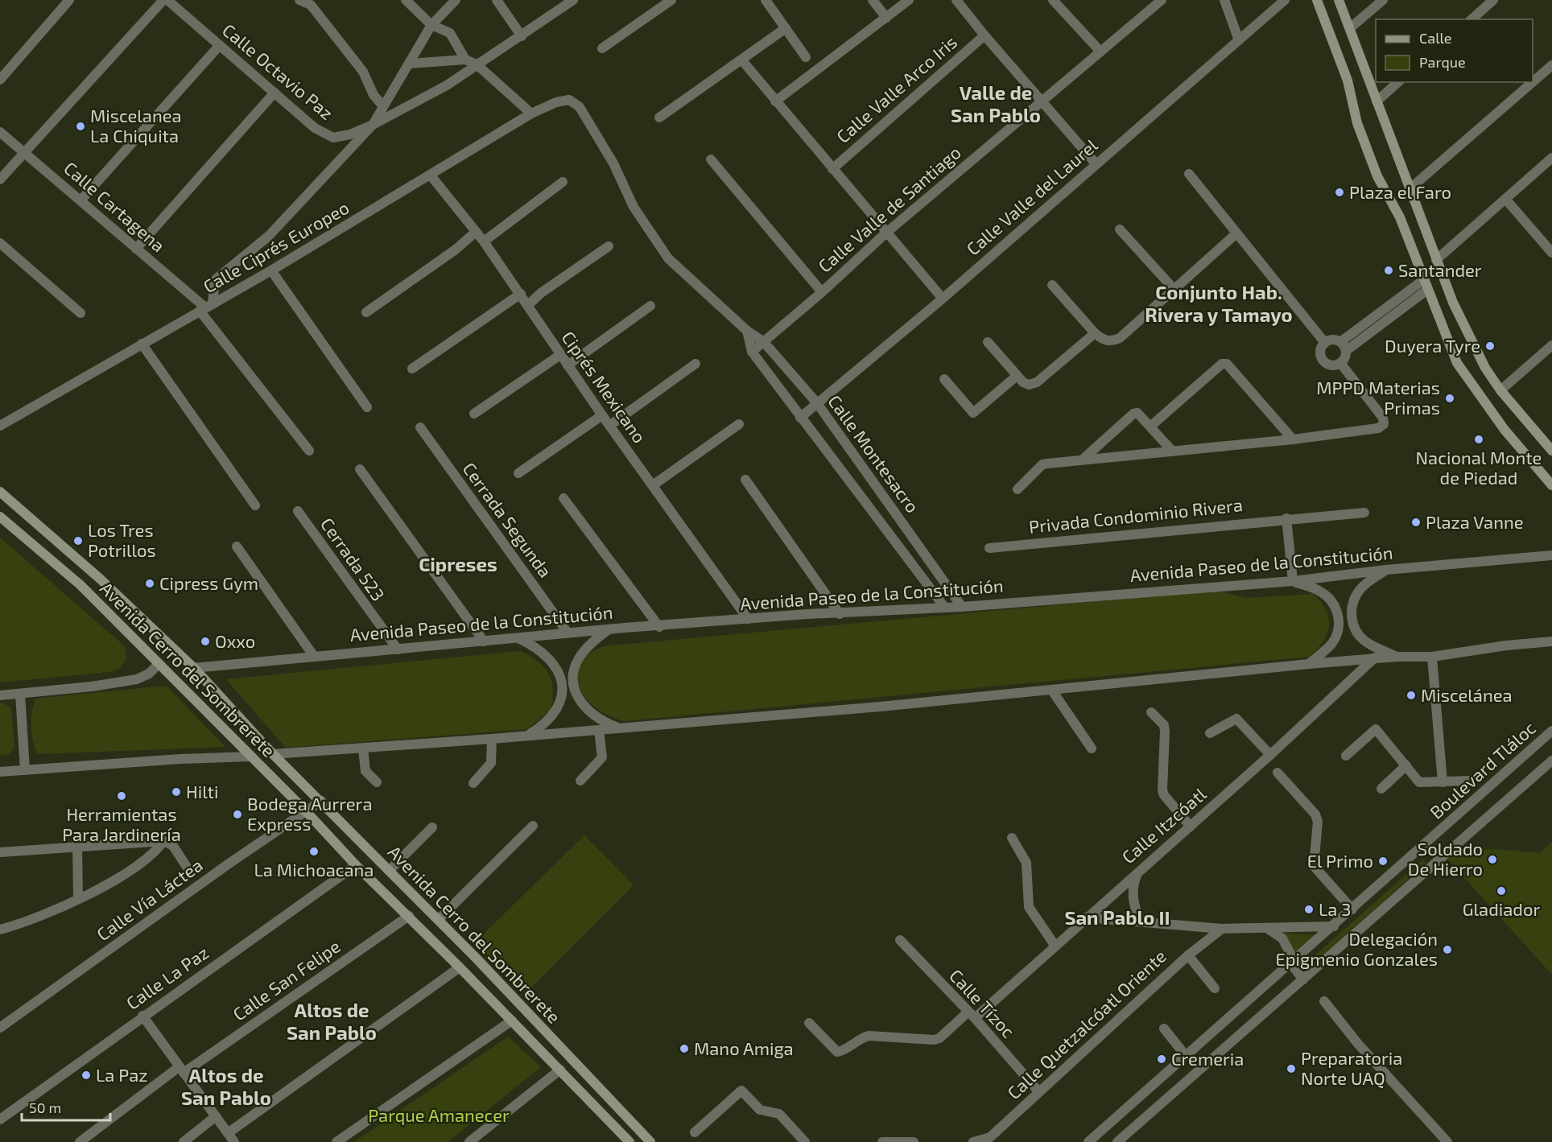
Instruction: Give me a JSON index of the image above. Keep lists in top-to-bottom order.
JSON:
{
  "streets": {
    "main road": ["Avenida Cerro del Sombrerete"],
    "street": [
      "Calle Octavio Paz",
      "Calle Valle Arco Iris",
      "Calle Valle del Laurel",
      "Calle Cartagena",
      "Calle Valle de Santiago",
      "Calle Ciprés Europeo",
      "Ciprés Mexicano",
      "Calle Montesacro",
      "Privada Condominio Rivera",
      "Cerrada Segunda",
      "Cerrada 523",
      "Avenida Paseo de la Constitución",
      "Boulevard Tláloc",
      "Calle Itzcóatl",
      "Calle Vía Láctea",
      "Calle La Paz",
      "Calle San Felipe",
      "Calle Tízoc",
      "Calle Quetzalcóatl Oriente"
    ]
  },
  "crossings": [
    ["Calle Valle del Laurel", "Calle Montesacro"],
    ["Calle Cartagena", "Calle Ciprés Europeo"],
    ["Calle Valle de Santiago", "Calle Montesacro"],
    ["Calle Ciprés Europeo", "Ciprés Mexicano"],
    ["Calle Ciprés Europeo", "Calle Montesacro"],
    ["Ciprés Mexicano", "Avenida Paseo de la Constitución"],
    ["Calle Montesacro", "Avenida Paseo de la Constitución"],
    ["Cerrada Segunda", "Avenida Paseo de la Constitución"],
    ["Cerrada 523", "Avenida Paseo de la Constitución"],
    ["Avenida Paseo de la Constitución", "Avenida Cerro del Sombrerete"],
    ["Avenida Cerro del Sombrerete", "Calle Vía Láctea"],
    ["Avenida Cerro del Sombrerete", "Calle La Paz"],
    ["Avenida Cerro del Sombrerete", "Calle San Felipe"],
    ["Calle Itzcóatl", "Calle Tízoc"],
    ["Calle Tízoc", "Calle Quetzalcóatl Oriente"]
  ],
  "districts": [
    "Valle de San Pablo",
    "Conjunto Hab. Rivera y Tamayo",
    "Cipreses",
    "San Pablo II",
    "Altos de San Pablo",
    "Altos de San Pablo"
  ],
  "parks": ["Parque Amanecer"],
  "places": [
    "Miscelanea La Chiquita",
    "Plaza el Faro",
    "Santander",
    "Duyera Tyre",
    "MPPD Materias Primas",
    "Nacional Monte de Piedad",
    "Plaza Vanne",
    "Los Tres Potrillos",
    "Cipress Gym",
    "Oxxo",
    "Miscelánea",
    "Hilti",
    "Herramientas Para Jardinería",
    "Bodega Aurrera Express",
    "La Michoacana",
    "Soldado De Hierro",
    "El Primo",
    "Gladiador",
    "La 3",
    "Delegación Epigmenio Gonzales",
    "Mano Amiga",
    "Cremeria",
    "Preparatoria Norte UAQ",
    "La Paz"
  ],
  "legend": ["Calle", "Parque"],
  "scale_bar": "50 m"
}
